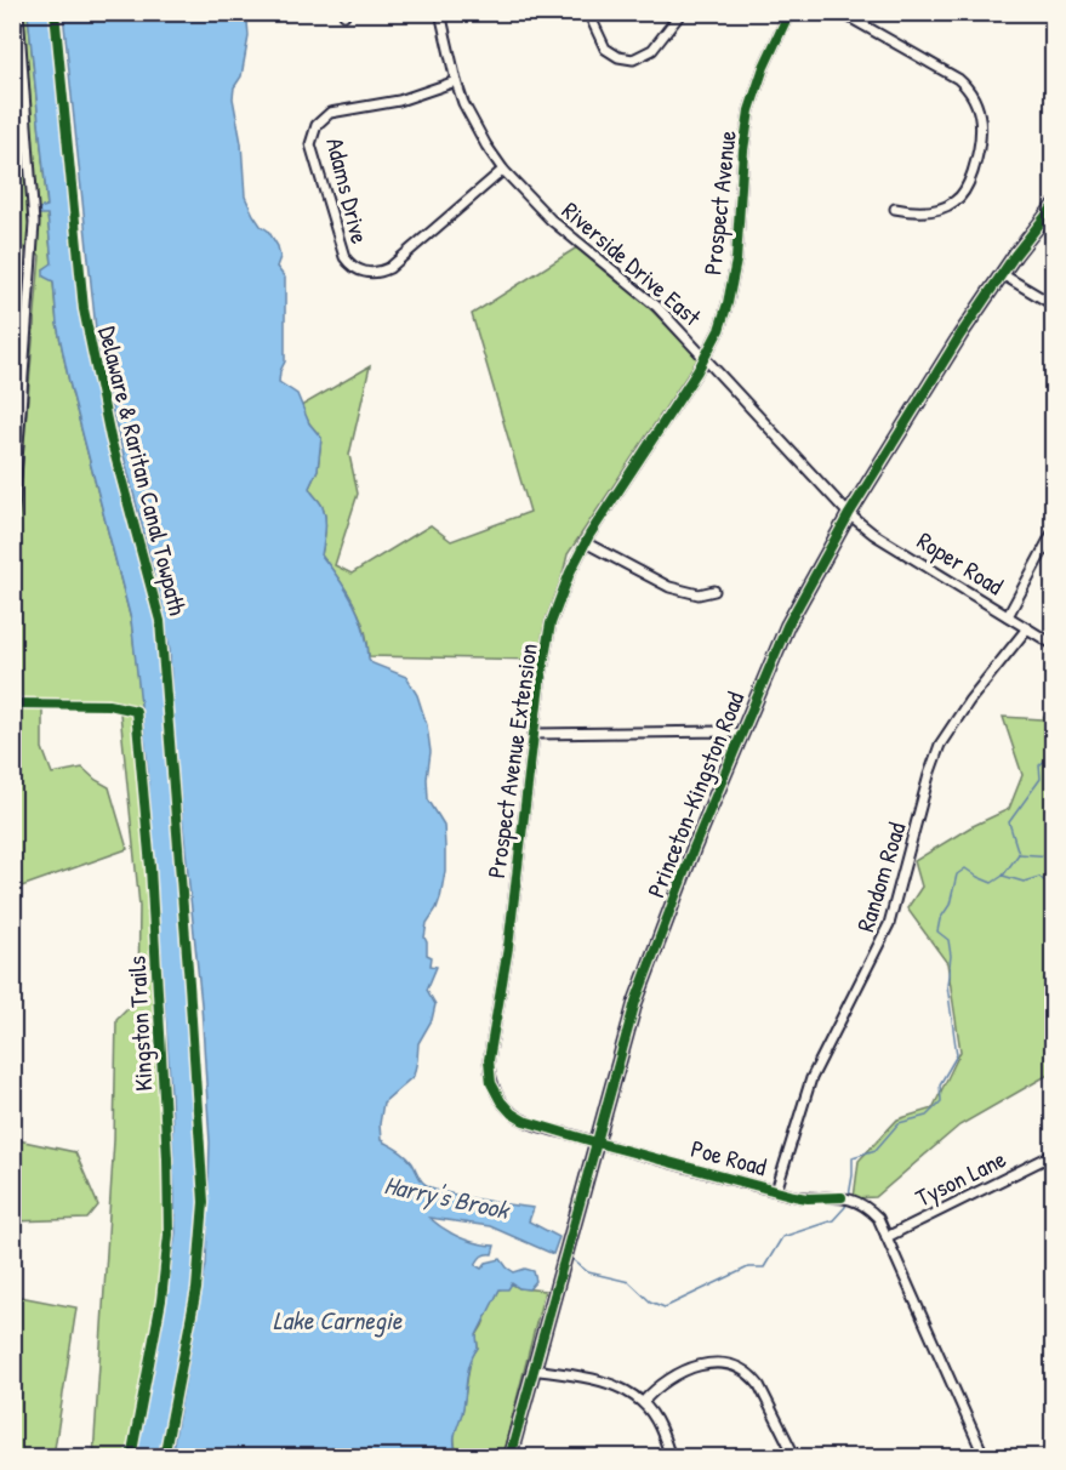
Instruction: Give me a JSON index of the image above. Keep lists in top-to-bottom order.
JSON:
{
  "streets": {
    "main road": ["Princeton-Kingston Road"],
    "street": [
      "Adams Drive",
      "Prospect Avenue",
      "Riverside Drive East",
      "Roper Road",
      "Prospect Avenue Extension",
      "Random Road",
      "Poe Road",
      "Tyson Lane"
    ],
    "cycle path": ["Delaware & Raritan Canal Towpath", "Kingston Trails"]
  },
  "crossings": [
    ["Adams Drive", "Riverside Drive East"],
    ["Prospect Avenue", "Riverside Drive East"],
    ["Prospect Avenue", "Prospect Avenue Extension"],
    ["Riverside Drive East", "Roper Road"],
    ["Riverside Drive East", "Prospect Avenue Extension"],
    ["Riverside Drive East", "Princeton-Kingston Road"],
    ["Roper Road", "Princeton-Kingston Road"],
    ["Roper Road", "Random Road"],
    ["Prospect Avenue Extension", "Princeton-Kingston Road"],
    ["Prospect Avenue Extension", "Poe Road"],
    ["Princeton-Kingston Road", "Poe Road"],
    ["Random Road", "Poe Road"],
    ["Poe Road", "Tyson Lane"]
  ],
  "water": ["Harry's Brook", "Lake Carnegie"]
}
